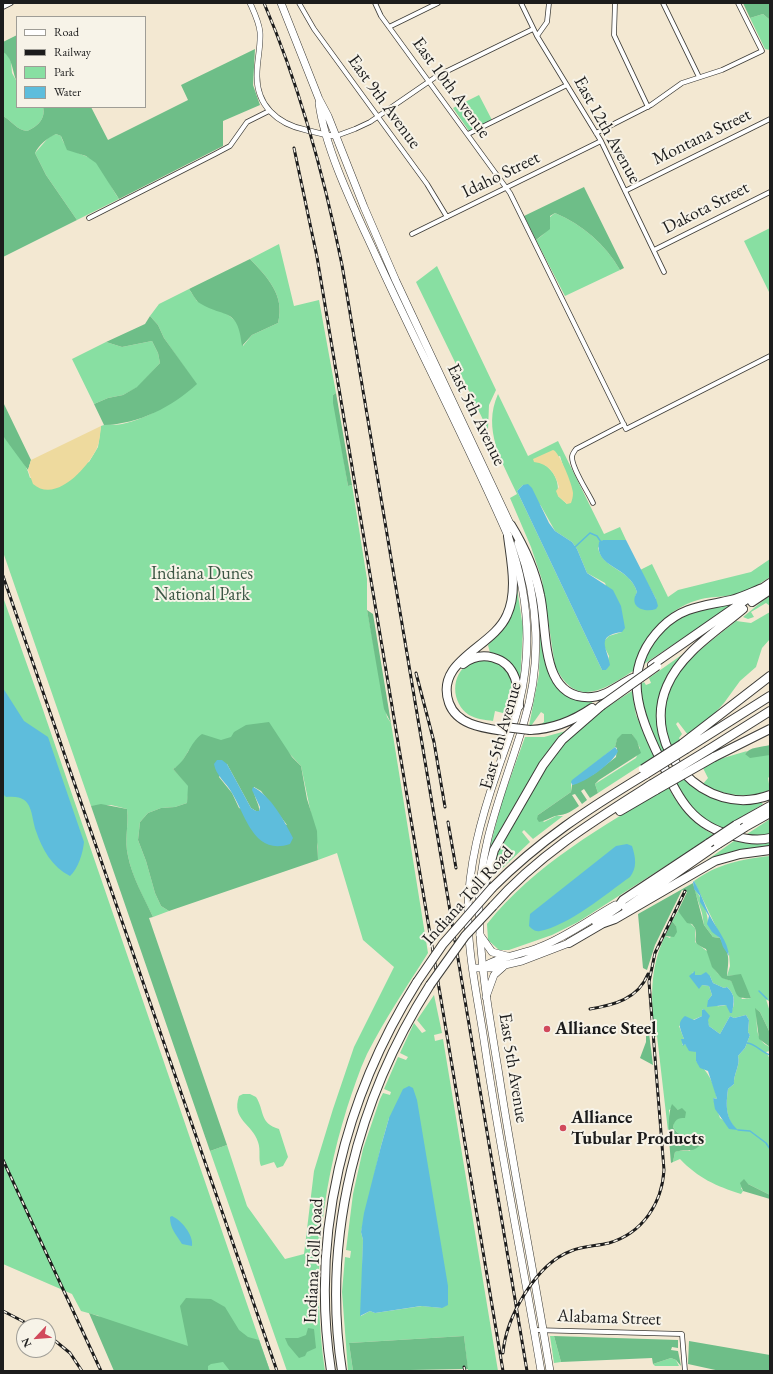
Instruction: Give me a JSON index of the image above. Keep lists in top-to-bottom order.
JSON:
{
  "streets": {
    "highway": ["Indiana Toll Road"],
    "main road": ["East 5th Avenue"],
    "street": [
      "East 10th Avenue",
      "East 9th Avenue",
      "East 12th Avenue",
      "Montana Street",
      "Idaho Street",
      "Dakota Street",
      "Alabama Street"
    ]
  },
  "crossings": [
    ["East 10th Avenue", "Idaho Street"],
    ["East 9th Avenue", "Idaho Street"],
    ["East 12th Avenue", "Montana Street"],
    ["East 12th Avenue", "Idaho Street"],
    ["East 12th Avenue", "Dakota Street"],
    ["East 5th Avenue", "Alabama Street"]
  ],
  "parks": ["Indiana Dunes National Park"],
  "places": ["Alliance Steel", "Alliance Tubular Products"],
  "legend": [
    "Road",
    "Railway",
    "Park",
    "Water"
  ],
  "north": "bottom left"
}
